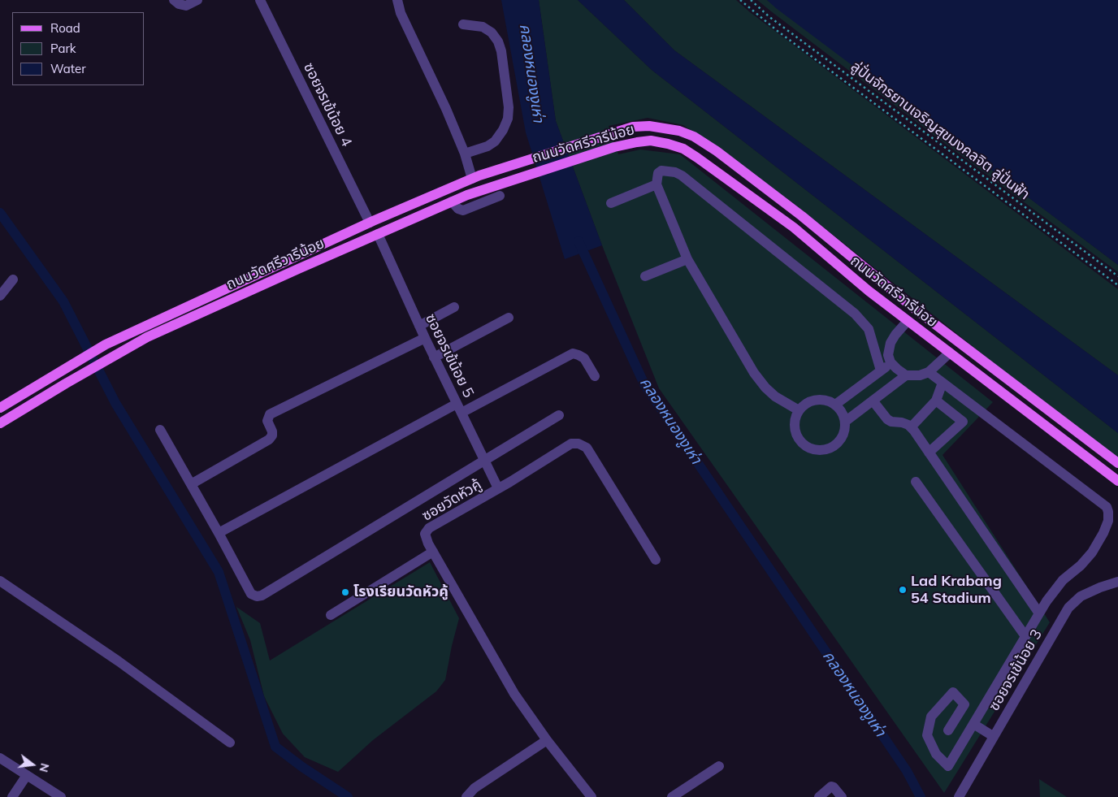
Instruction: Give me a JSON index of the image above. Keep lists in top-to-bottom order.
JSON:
{
  "streets": {
    "main road": ["ถนนวัดศรีวารีน้อย"],
    "street": [
      "ซอยจรเข้น้อย 4",
      "ซอยจรเข้น้อย 5",
      "ซอยวัดหัวคู้",
      "ซอยจรเข้น้อย 3"
    ],
    "path": ["ลู่ปั่นจักรยานเจริญสุขมงคลจิต ลู่ปั่นฟ้า"]
  },
  "crossings": [
    ["ซอยจรเข้น้อย 4", "ถนนวัดศรีวารีน้อย"],
    ["ถนนวัดศรีวารีน้อย", "ซอยจรเข้น้อย 5"],
    ["ซอยจรเข้น้อย 5", "ซอยวัดหัวคู้"]
  ],
  "water": ["คลองหนองงูเห่า"],
  "places": ["Lad Krabang 54 Stadium", "โรงเรียนวัดหัวคู้"],
  "legend": ["Road", "Park", "Water"],
  "north": "right"
}
